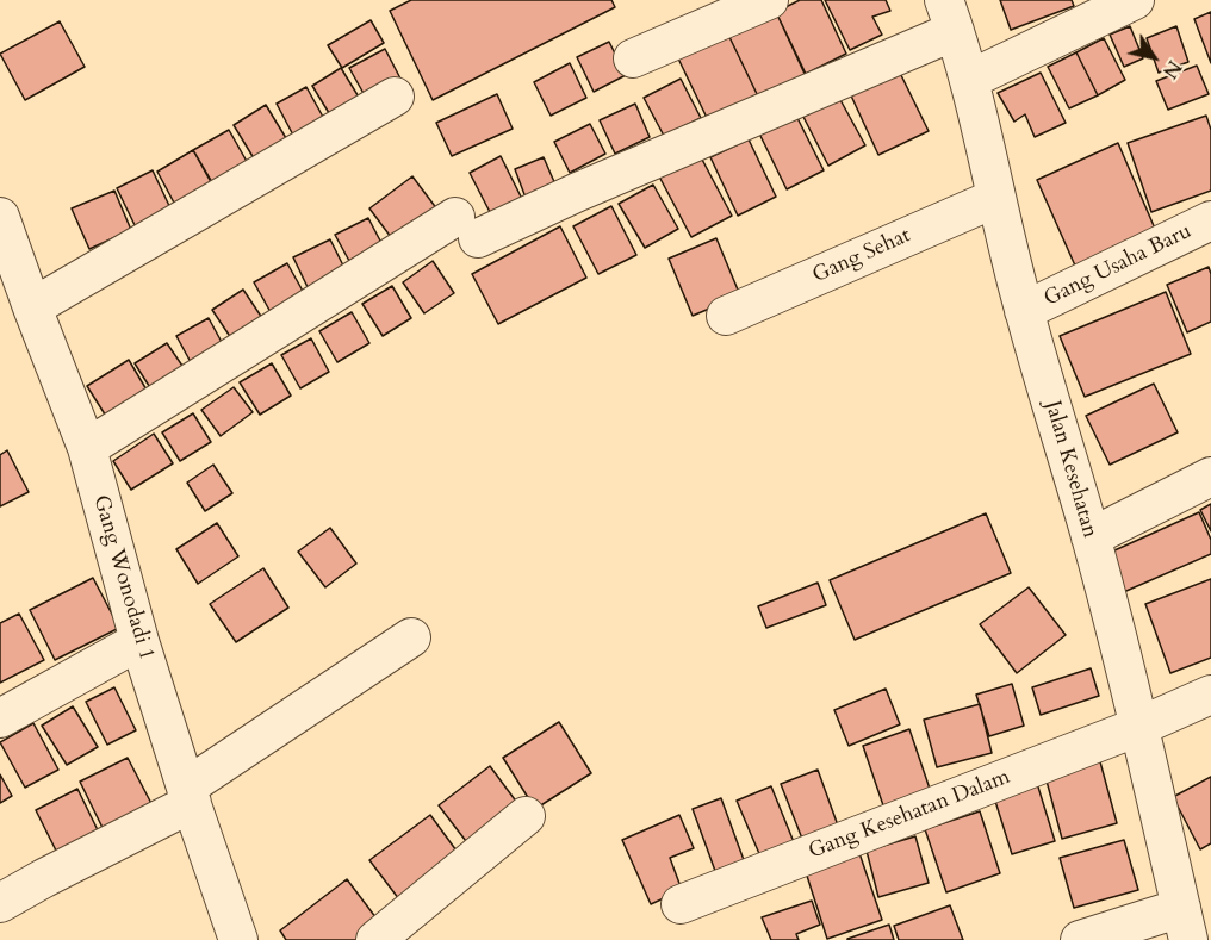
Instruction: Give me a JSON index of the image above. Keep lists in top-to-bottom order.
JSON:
{
  "streets": {
    "street": [
      "Gang Sehat",
      "Gang Usaha Baru",
      "Jalan Kesehatan",
      "Gang Wonodadi 1",
      "Gang Kesehatan Dalam"
    ]
  },
  "crossings": [
    ["Gang Sehat", "Jalan Kesehatan"],
    ["Gang Usaha Baru", "Jalan Kesehatan"],
    ["Jalan Kesehatan", "Gang Kesehatan Dalam"]
  ],
  "north": "bottom right"
}
